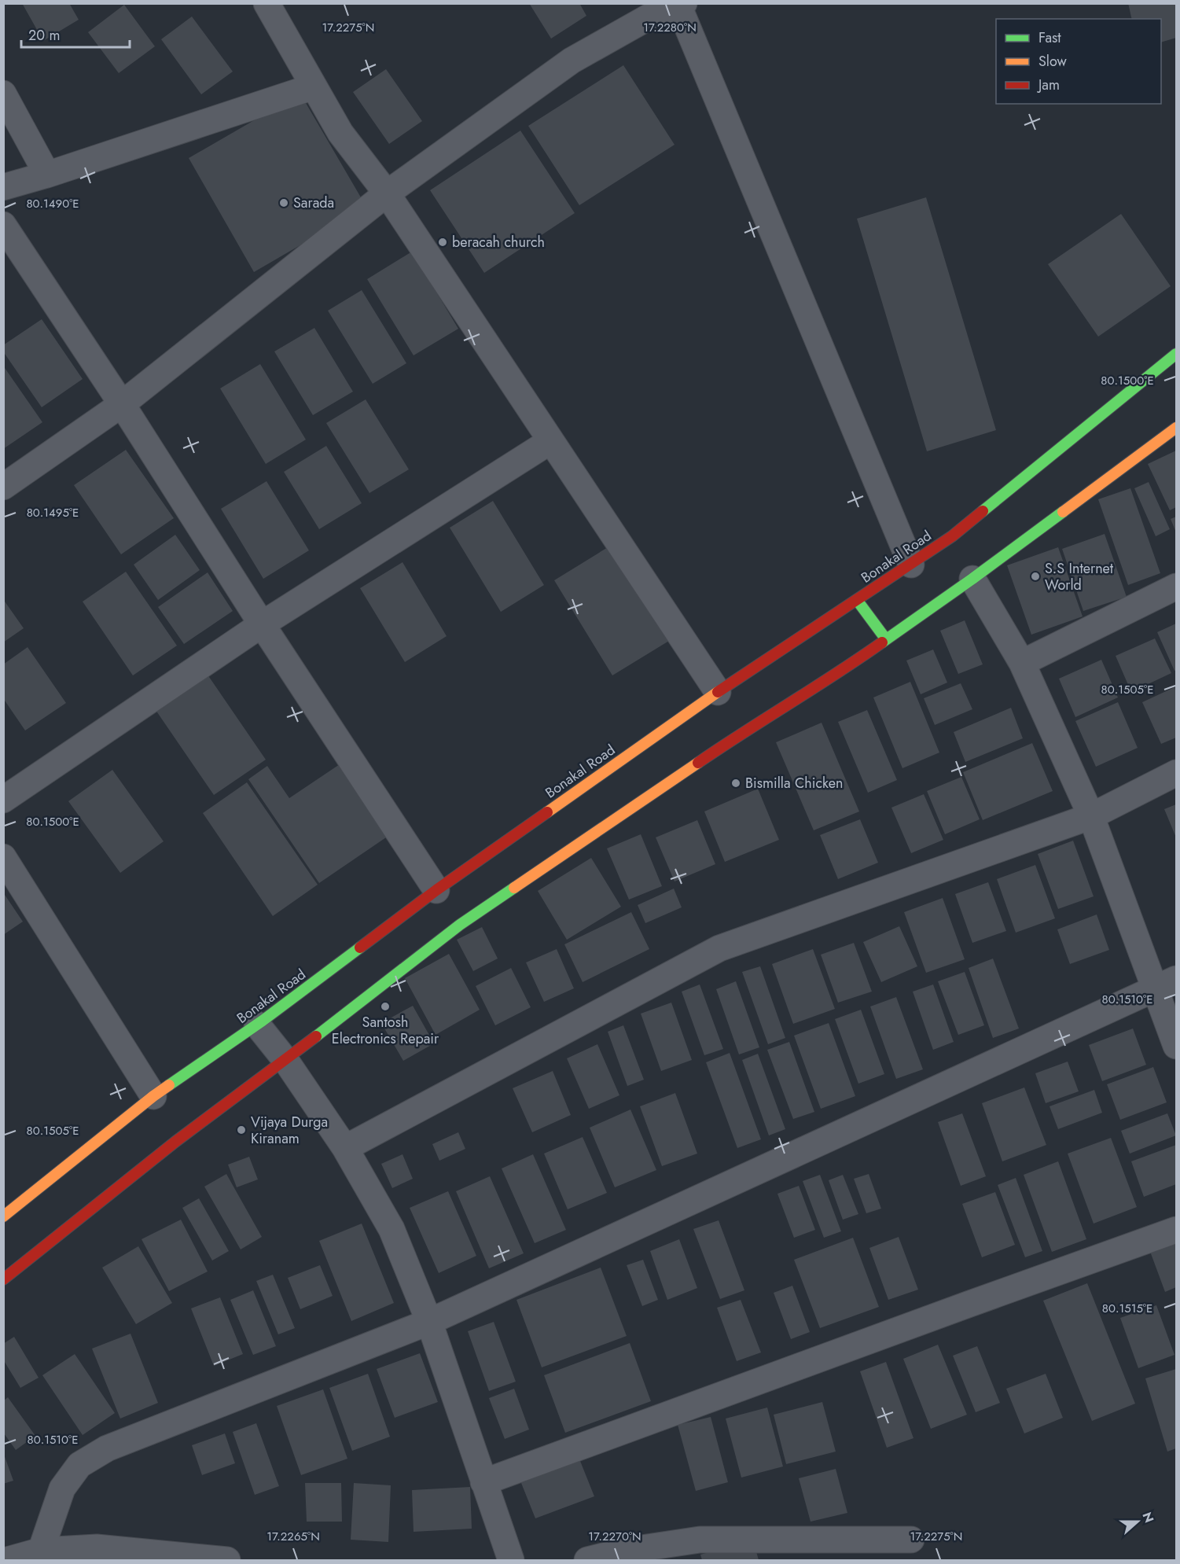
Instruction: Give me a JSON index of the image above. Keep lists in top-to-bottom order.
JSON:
{
  "streets": {
    "main road": ["Bonakal Road"]
  },
  "places": [
    "Sarada",
    "beracah church",
    "S.S Internet World",
    "Bismilla Chicken",
    "Santosh Electronics Repair",
    "Vijaya Durga Kiranam"
  ],
  "legend": ["Fast", "Slow", "Jam"],
  "scale_bar": "20 m",
  "north": "right",
  "coordinates": [
    "17.2275°N",
    "17.2280°N",
    "80.1490°E",
    "80.1500°E",
    "80.1495°E",
    "80.1505°E",
    "80.1510°E",
    "80.1515°E",
    "17.2265°N",
    "17.2270°N"
  ]
}
